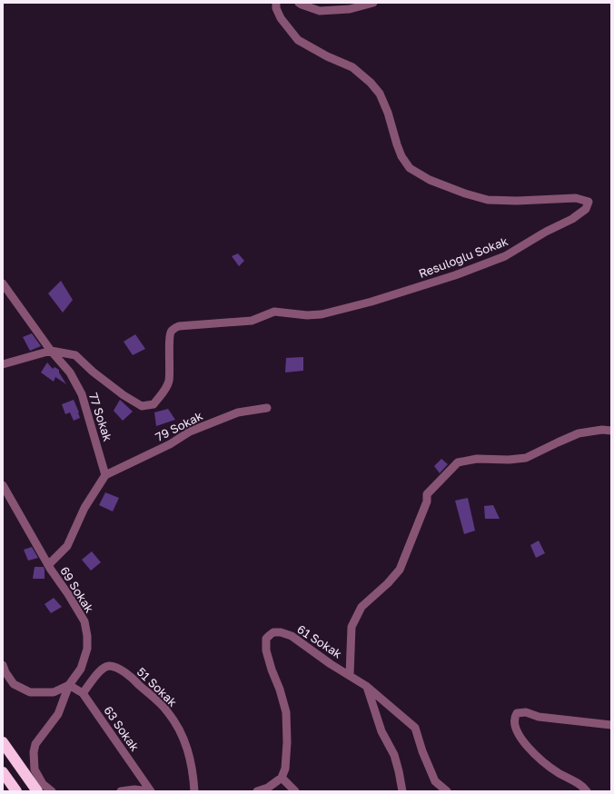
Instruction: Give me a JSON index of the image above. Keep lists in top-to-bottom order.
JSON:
{
  "streets": {
    "street": [
      "Resuloğlu Sokak",
      "77 Sokak",
      "79 Sokak",
      "69 Sokak",
      "61 Sokak",
      "51 Sokak",
      "63 Sokak"
    ]
  },
  "crossings": [
    ["Resuloğlu Sokak", "77 Sokak"],
    ["77 Sokak", "79 Sokak"],
    ["69 Sokak", "63 Sokak"],
    ["51 Sokak", "63 Sokak"]
  ]
}
